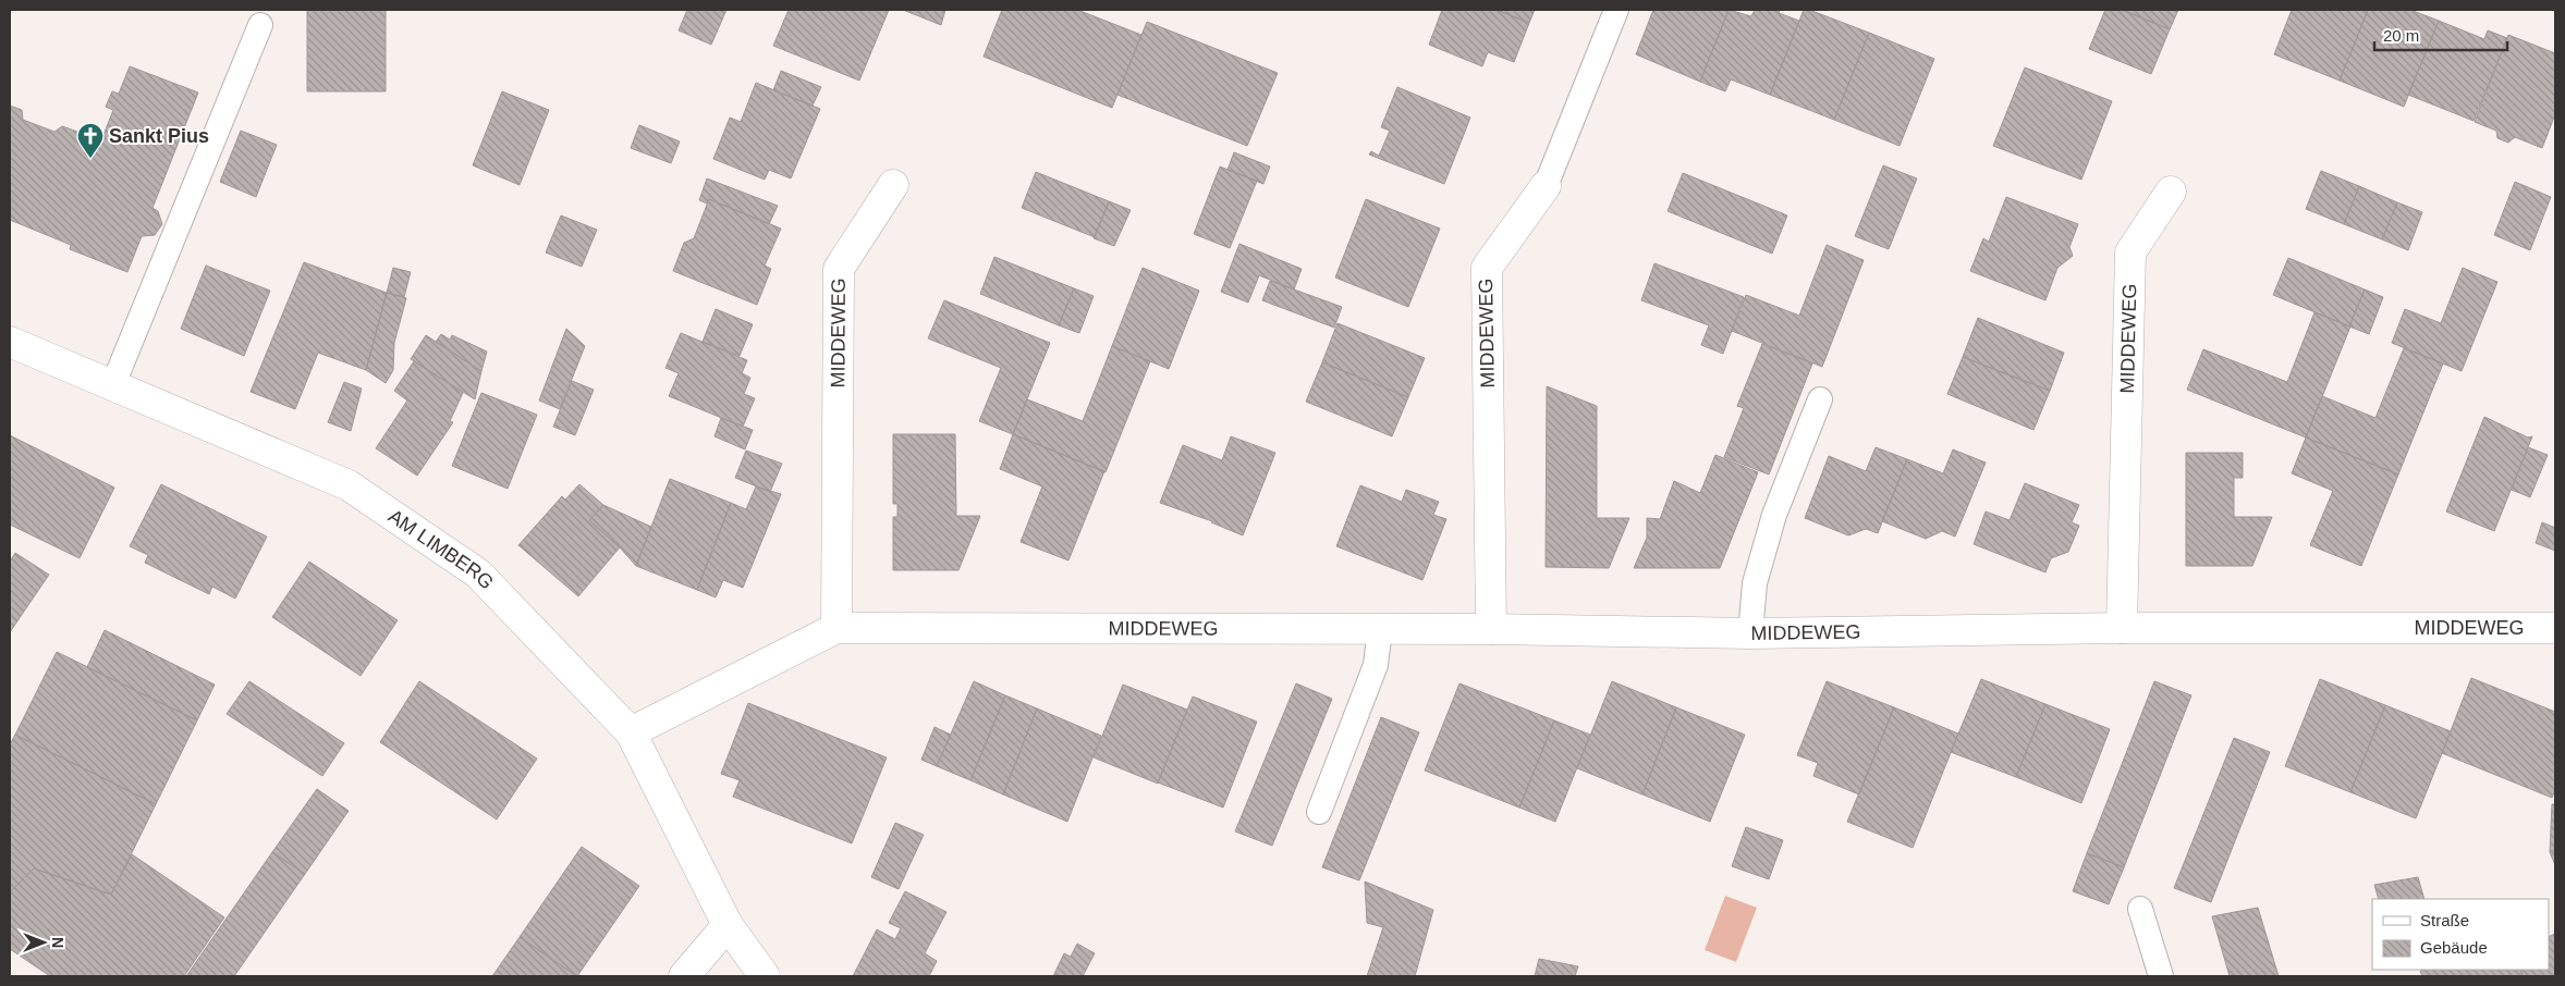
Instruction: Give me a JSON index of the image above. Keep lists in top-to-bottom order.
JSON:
{
  "streets": {
    "street": ["MIDDEWEG", "AM LIMBERG"]
  },
  "crossings": [
    ["MIDDEWEG", "AM LIMBERG"]
  ],
  "places": {
    "church": ["Sankt Pius"]
  },
  "legend": ["Straße", "Gebäude"],
  "scale_bar": "20 m",
  "north": "right"
}
